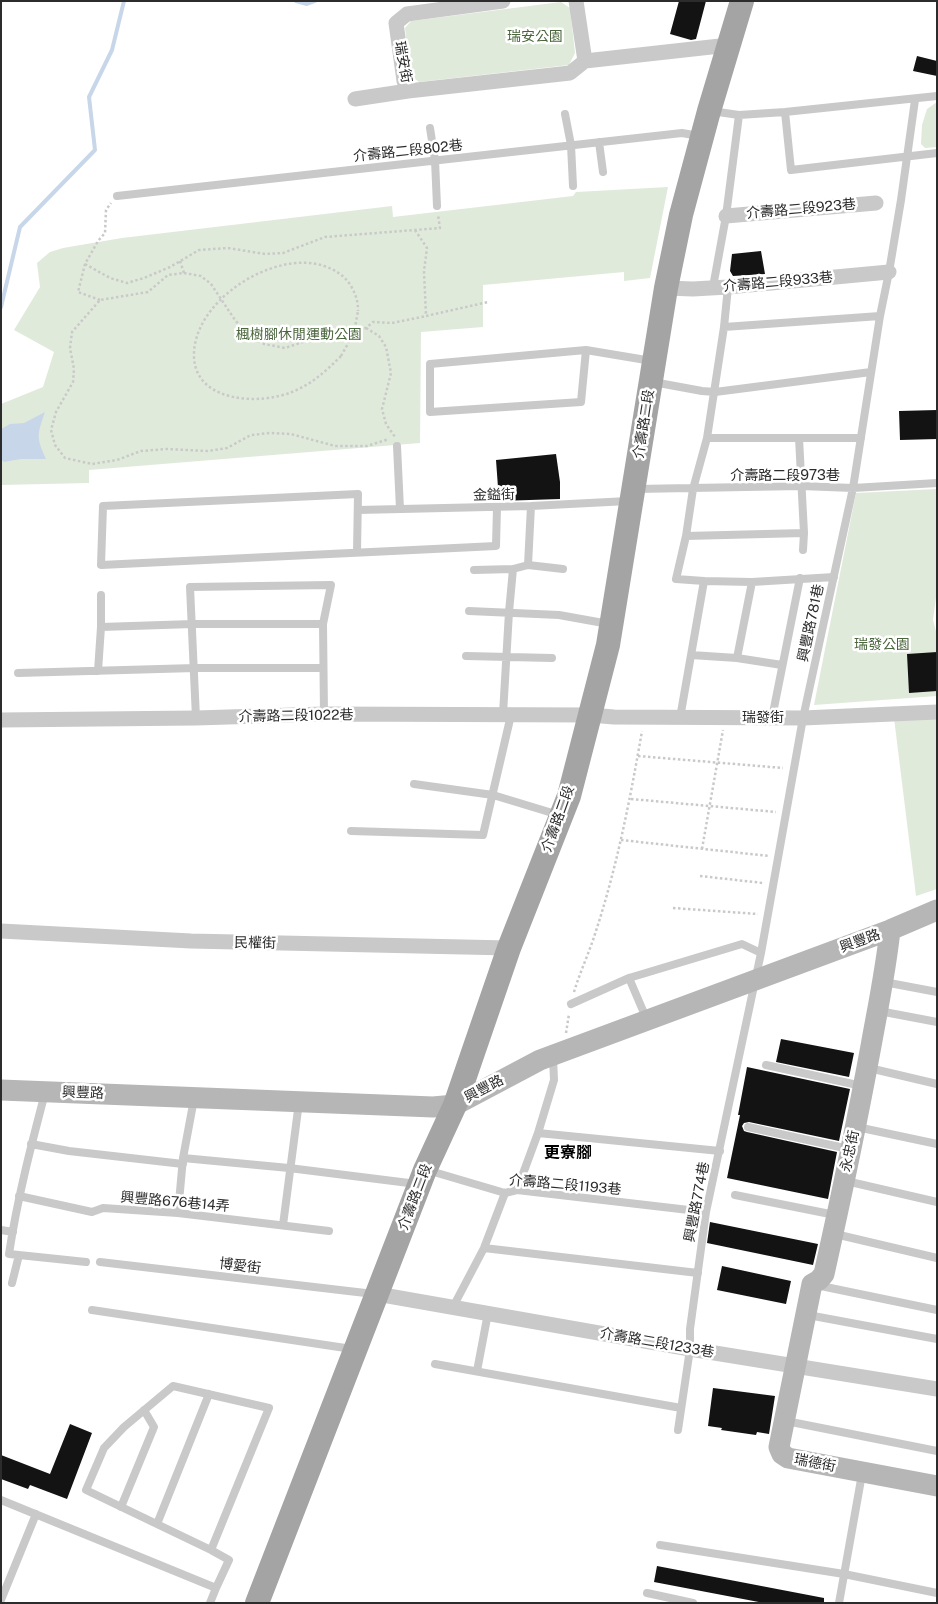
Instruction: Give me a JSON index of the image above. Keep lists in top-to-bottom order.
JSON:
{
  "streets": {
    "main road": [
      "介壽路二段",
      "興豐路",
      "永忠街",
      "瑞德街"
    ],
    "street": [
      "瑞安街",
      "介壽路二段923巷",
      "介壽路二段933巷",
      "介壽路二段1022巷",
      "瑞發街",
      "民權街",
      "介壽路二段1233巷"
    ],
    "lane": [
      "介壽路二段802巷",
      "介壽路二段973巷",
      "金鎰街",
      "興豐路781巷",
      "介壽路二段1193巷",
      "興豐路676巷14弄",
      "興豐路774巷",
      "博愛街"
    ]
  },
  "crossings": [
    ["瑞安街", "介壽路二段"],
    ["介壽路二段802巷", "介壽路二段"],
    ["介壽路二段933巷", "介壽路二段"],
    ["介壽路二段933巷", "興豐路781巷"],
    ["介壽路二段", "介壽路二段973巷"],
    ["介壽路二段", "金鎰街"],
    ["介壽路二段", "介壽路二段1022巷"],
    ["介壽路二段", "瑞發街"],
    ["介壽路二段", "興豐路"],
    ["介壽路二段", "民權街"],
    ["介壽路二段", "介壽路二段1193巷"],
    ["介壽路二段", "博愛街"],
    ["介壽路二段", "介壽路二段1233巷"],
    ["介壽路二段973巷", "金鎰街"],
    ["介壽路二段973巷", "興豐路781巷"],
    ["興豐路781巷", "瑞發街"],
    ["興豐路781巷", "興豐路"],
    ["興豐路781巷", "興豐路774巷"],
    ["介壽路二段1022巷", "瑞發街"],
    ["興豐路", "永忠街"],
    ["興豐路", "興豐路774巷"],
    ["永忠街", "介壽路二段1233巷"],
    ["永忠街", "瑞德街"],
    ["介壽路二段1193巷", "興豐路774巷"],
    ["興豐路774巷", "介壽路二段1233巷"],
    ["博愛街", "介壽路二段1233巷"],
    ["介壽路二段1233巷", "瑞德街"]
  ],
  "districts": ["更寮腳"],
  "parks": ["瑞安公園", "楓樹腳休閒運動公園", "瑞發公園"]
}
